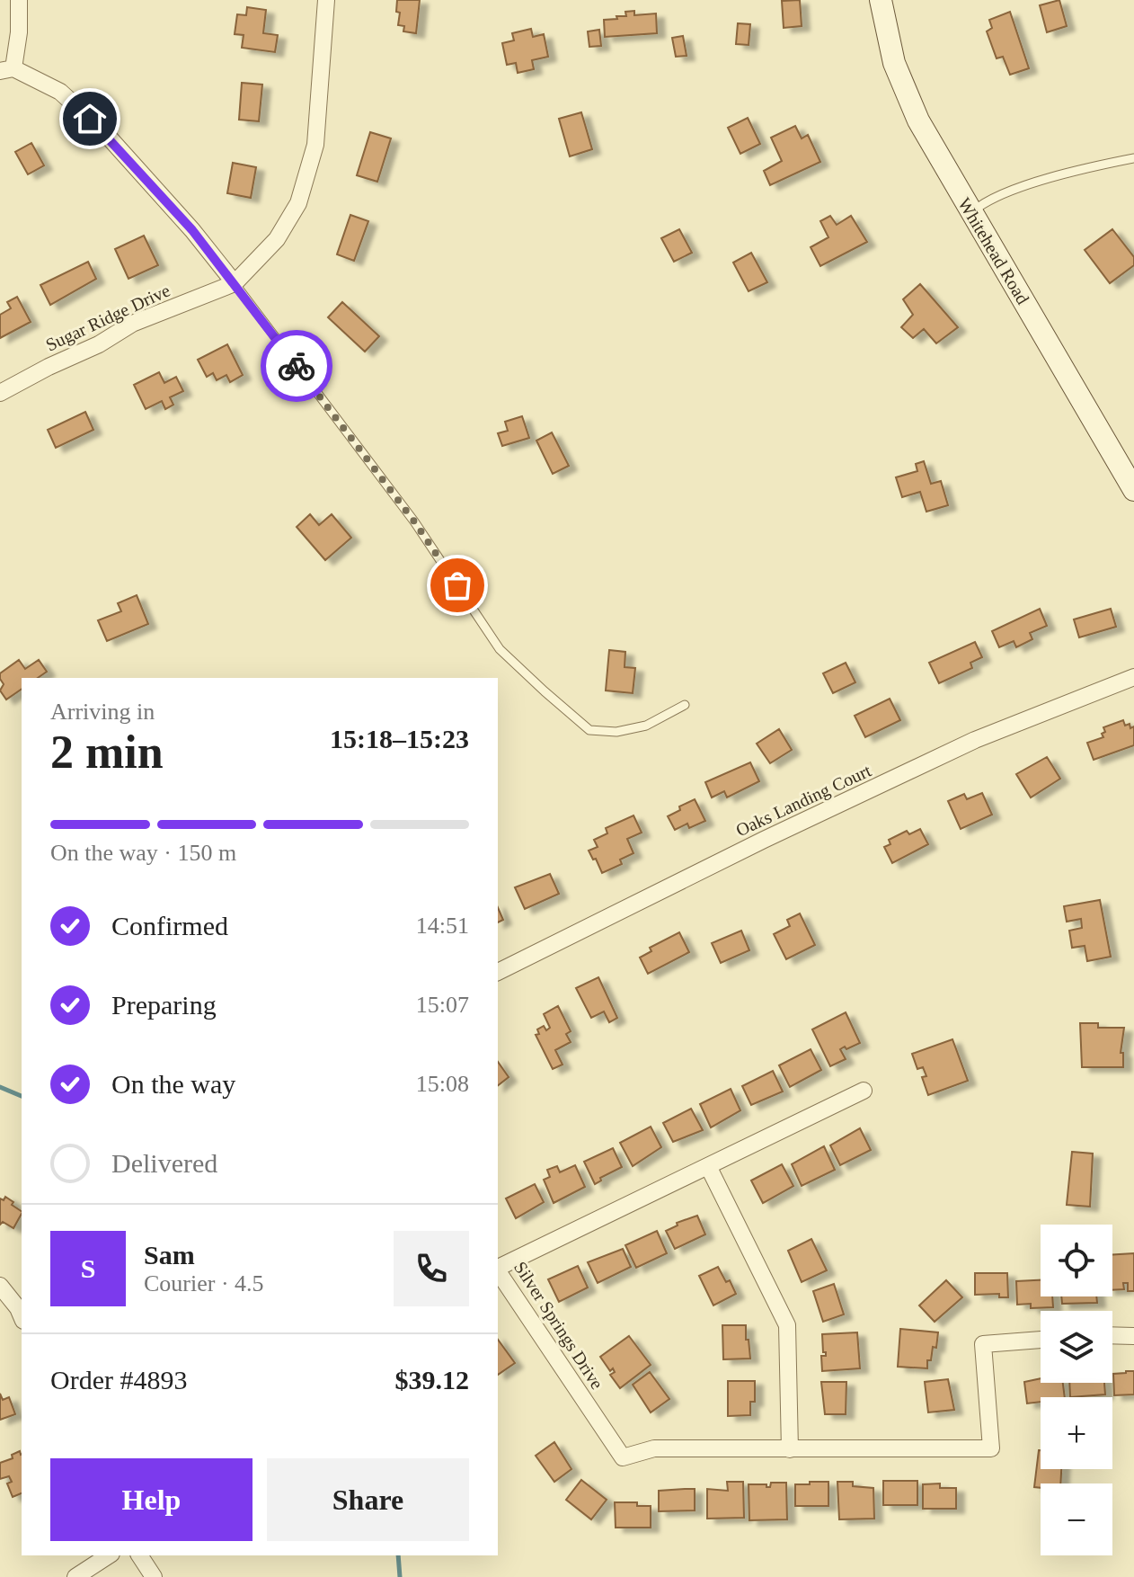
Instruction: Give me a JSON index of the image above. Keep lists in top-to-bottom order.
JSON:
{
  "streets": {
    "street": [
      "Whitehead Road",
      "Sugar Ridge Drive",
      "Oaks Landing Court",
      "Silver Springs Drive"
    ]
  },
  "page": {
    "heading": ["2 min", "Arriving in", "15:18–15:23"],
    "panel": [
      "Sam",
      "Courier · 4.5",
      "Order #4893",
      "$39.12"
    ],
    "bar": "On the way · 150 m",
    "list": [
      ["Confirmed", "14:51"],
      ["Preparing", "15:07"],
      ["On the way", "15:08"],
      "Delivered"
    ],
    "map_buttons": ["+", "−"],
    "round": "S",
    "buttons": ["Help", "Share"]
  }
}
